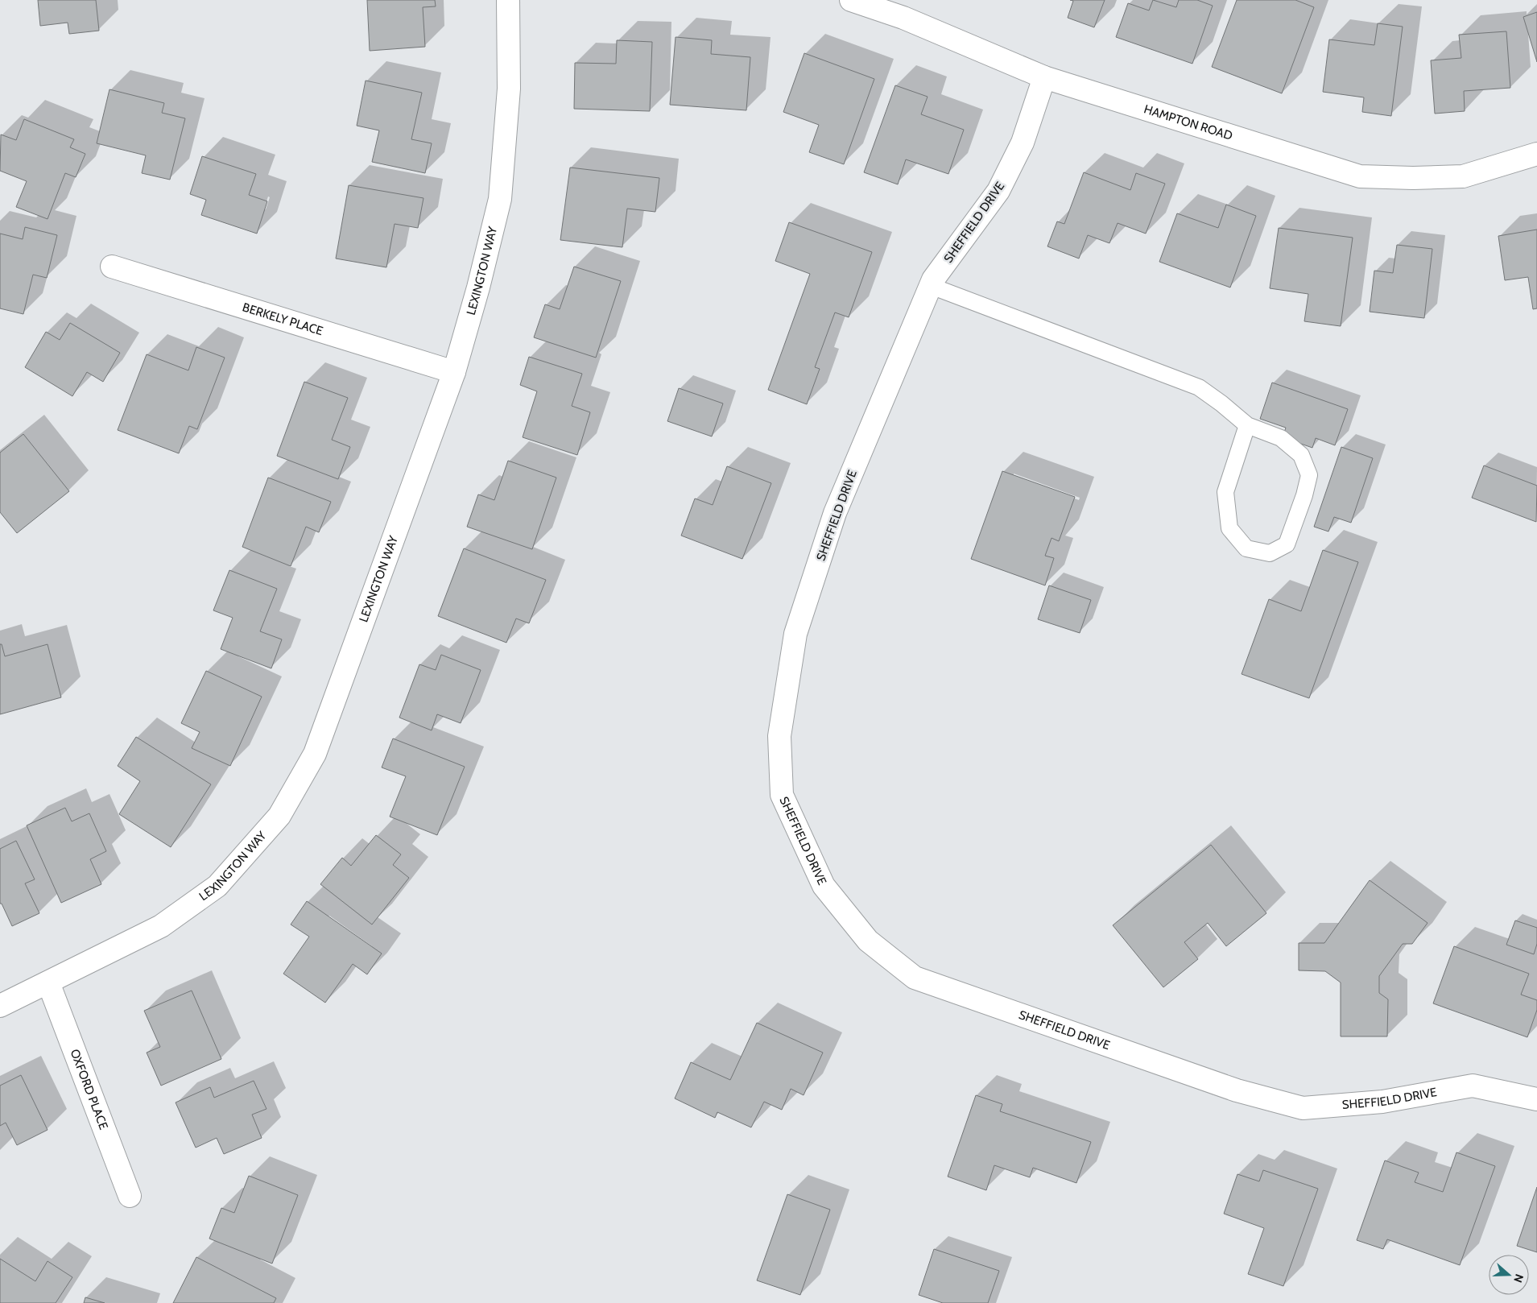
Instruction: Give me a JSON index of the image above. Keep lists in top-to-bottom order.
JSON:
{
  "streets": {
    "street": [
      "HAMPTON ROAD",
      "SHEFFIELD DRIVE",
      "LEXINGTON WAY",
      "BERKELY PLACE",
      "OXFORD PLACE"
    ]
  },
  "crossings": [
    ["HAMPTON ROAD", "SHEFFIELD DRIVE"],
    ["LEXINGTON WAY", "BERKELY PLACE"],
    ["LEXINGTON WAY", "OXFORD PLACE"]
  ],
  "north": "right"
}
